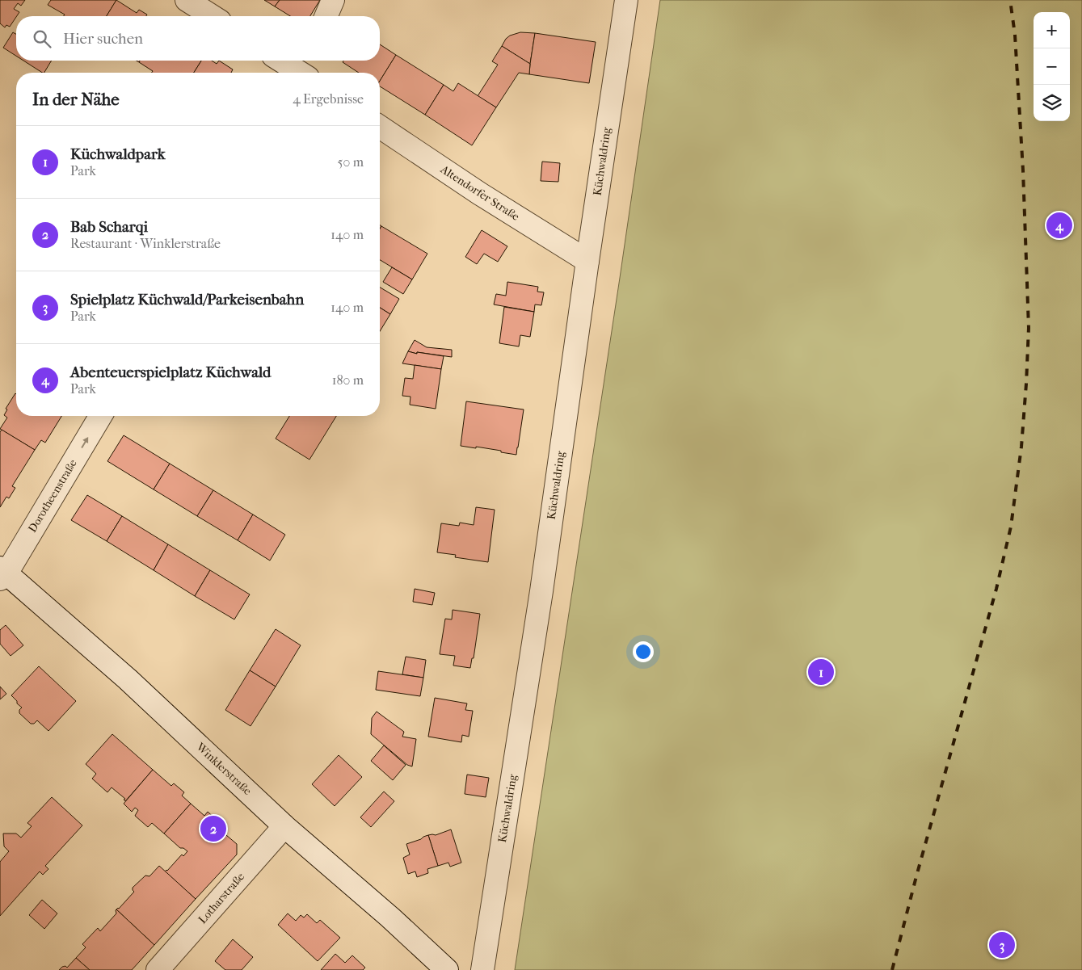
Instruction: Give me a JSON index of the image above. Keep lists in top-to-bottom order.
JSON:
{
  "streets": {
    "street": [
      "Küchwaldring",
      "Altendorfer Straße",
      "Dorotheenstraße",
      "Winklerstraße",
      "Lotharstraße"
    ]
  },
  "crossings": [
    ["Küchwaldring", "Altendorfer Straße"],
    ["Dorotheenstraße", "Winklerstraße"],
    ["Winklerstraße", "Lotharstraße"]
  ],
  "one_way": ["Dorotheenstraße"],
  "page": {
    "map_buttons": ["+", "−"],
    "search": "Hier suchen",
    "heading": ["In der Nähe", "4 Ergebnisse"],
    "list": [
      {
        "mark": "1",
        "name": "Küchwaldpark",
        "note": "Park",
        "value": "50 m"
      },
      {
        "mark": "2",
        "name": "Bab Scharqi",
        "note": "Restaurant · Winklerstraße",
        "value": "140 m"
      },
      {
        "mark": "3",
        "name": "Spielplatz Küchwald/Parkeisenbahn",
        "note": "Park",
        "value": "140 m"
      },
      {
        "mark": "4",
        "name": "Abenteuerspielplatz Küchwald",
        "note": "Park",
        "value": "180 m"
      }
    ],
    "pins": [
      "4",
      "1",
      "2",
      "3"
    ]
  }
}
